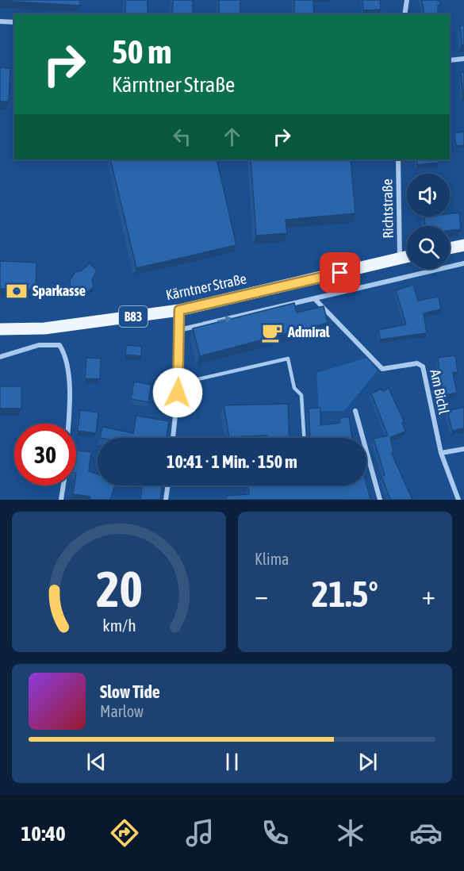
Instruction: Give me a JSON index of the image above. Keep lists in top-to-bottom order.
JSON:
{
  "streets": {
    "main road": ["Kärntner Straße", "B83"],
    "street": ["Richtstraße", "Am Bichl"]
  },
  "crossings": [
    ["Richtstraße", "Kärntner Straße"]
  ],
  "places": {
    "bank": ["Sparkasse"],
    "cafe": ["Admiral"]
  },
  "page": {
    "turn": ["50 m", "Kärntner Straße"],
    "limit": "30",
    "trip": "10:41 · 1 Min. · 150 m",
    "tile": "Klima",
    "heat": ["−", "21.5°", "+"],
    "song": ["Slow Tide", "Marlow"],
    "tabs": "10:40",
    "gauge": ["20", "km/h"]
  }
}
